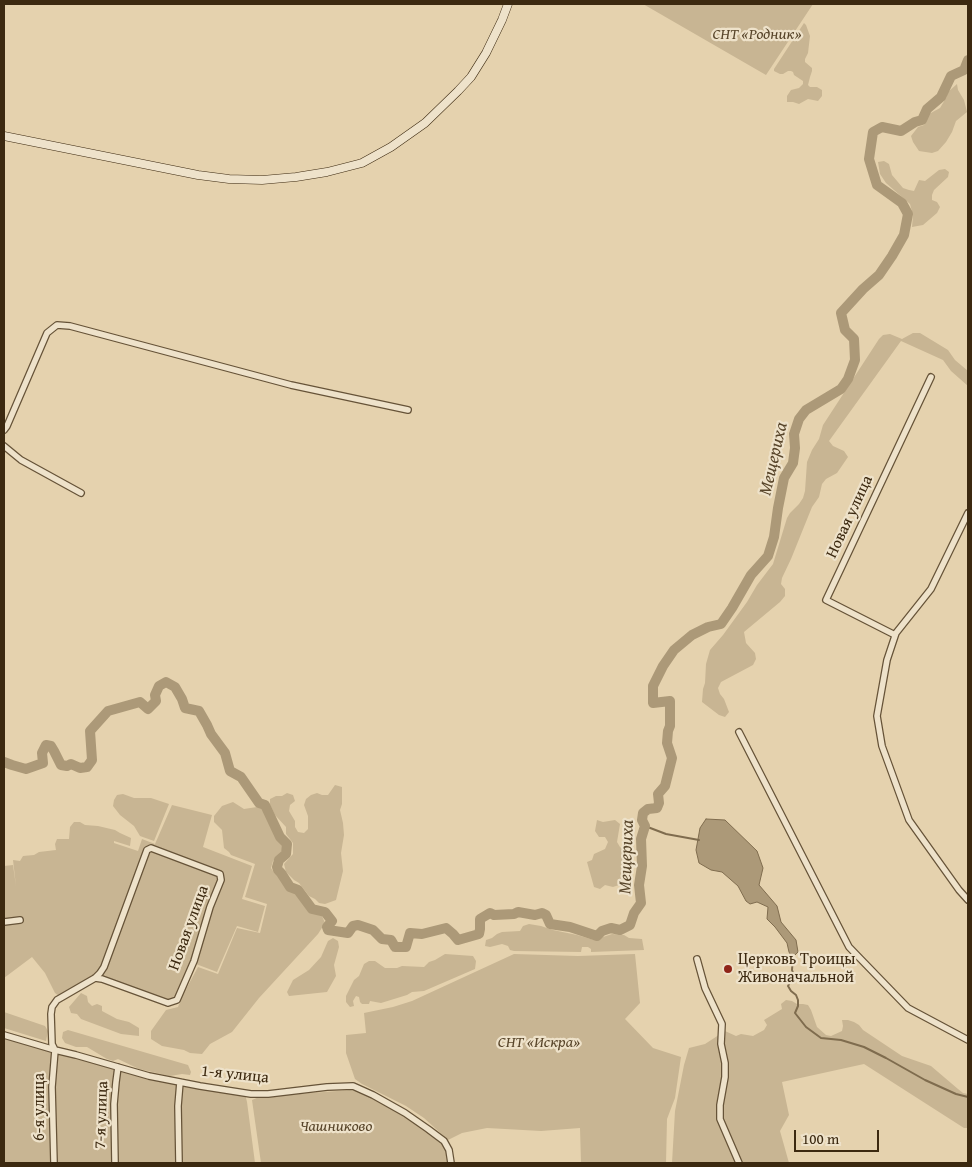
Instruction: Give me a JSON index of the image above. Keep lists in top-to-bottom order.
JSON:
{
  "streets": {
    "street": [
      "Новая улица",
      "1-я улица",
      "6-я улица",
      "7-я улица"
    ]
  },
  "crossings": [
    ["Новая улица", "1-я улица"],
    ["Новая улица", "6-я улица"],
    ["1-я улица", "6-я улица"],
    ["1-я улица", "7-я улица"]
  ],
  "water": ["Мещериха"],
  "parks": ["СНТ «Родник»", "СНТ «Искра»", "Чашниково"],
  "places": ["Церковь Троицы Живоначальной"],
  "scale_bar": "100 m"
}
